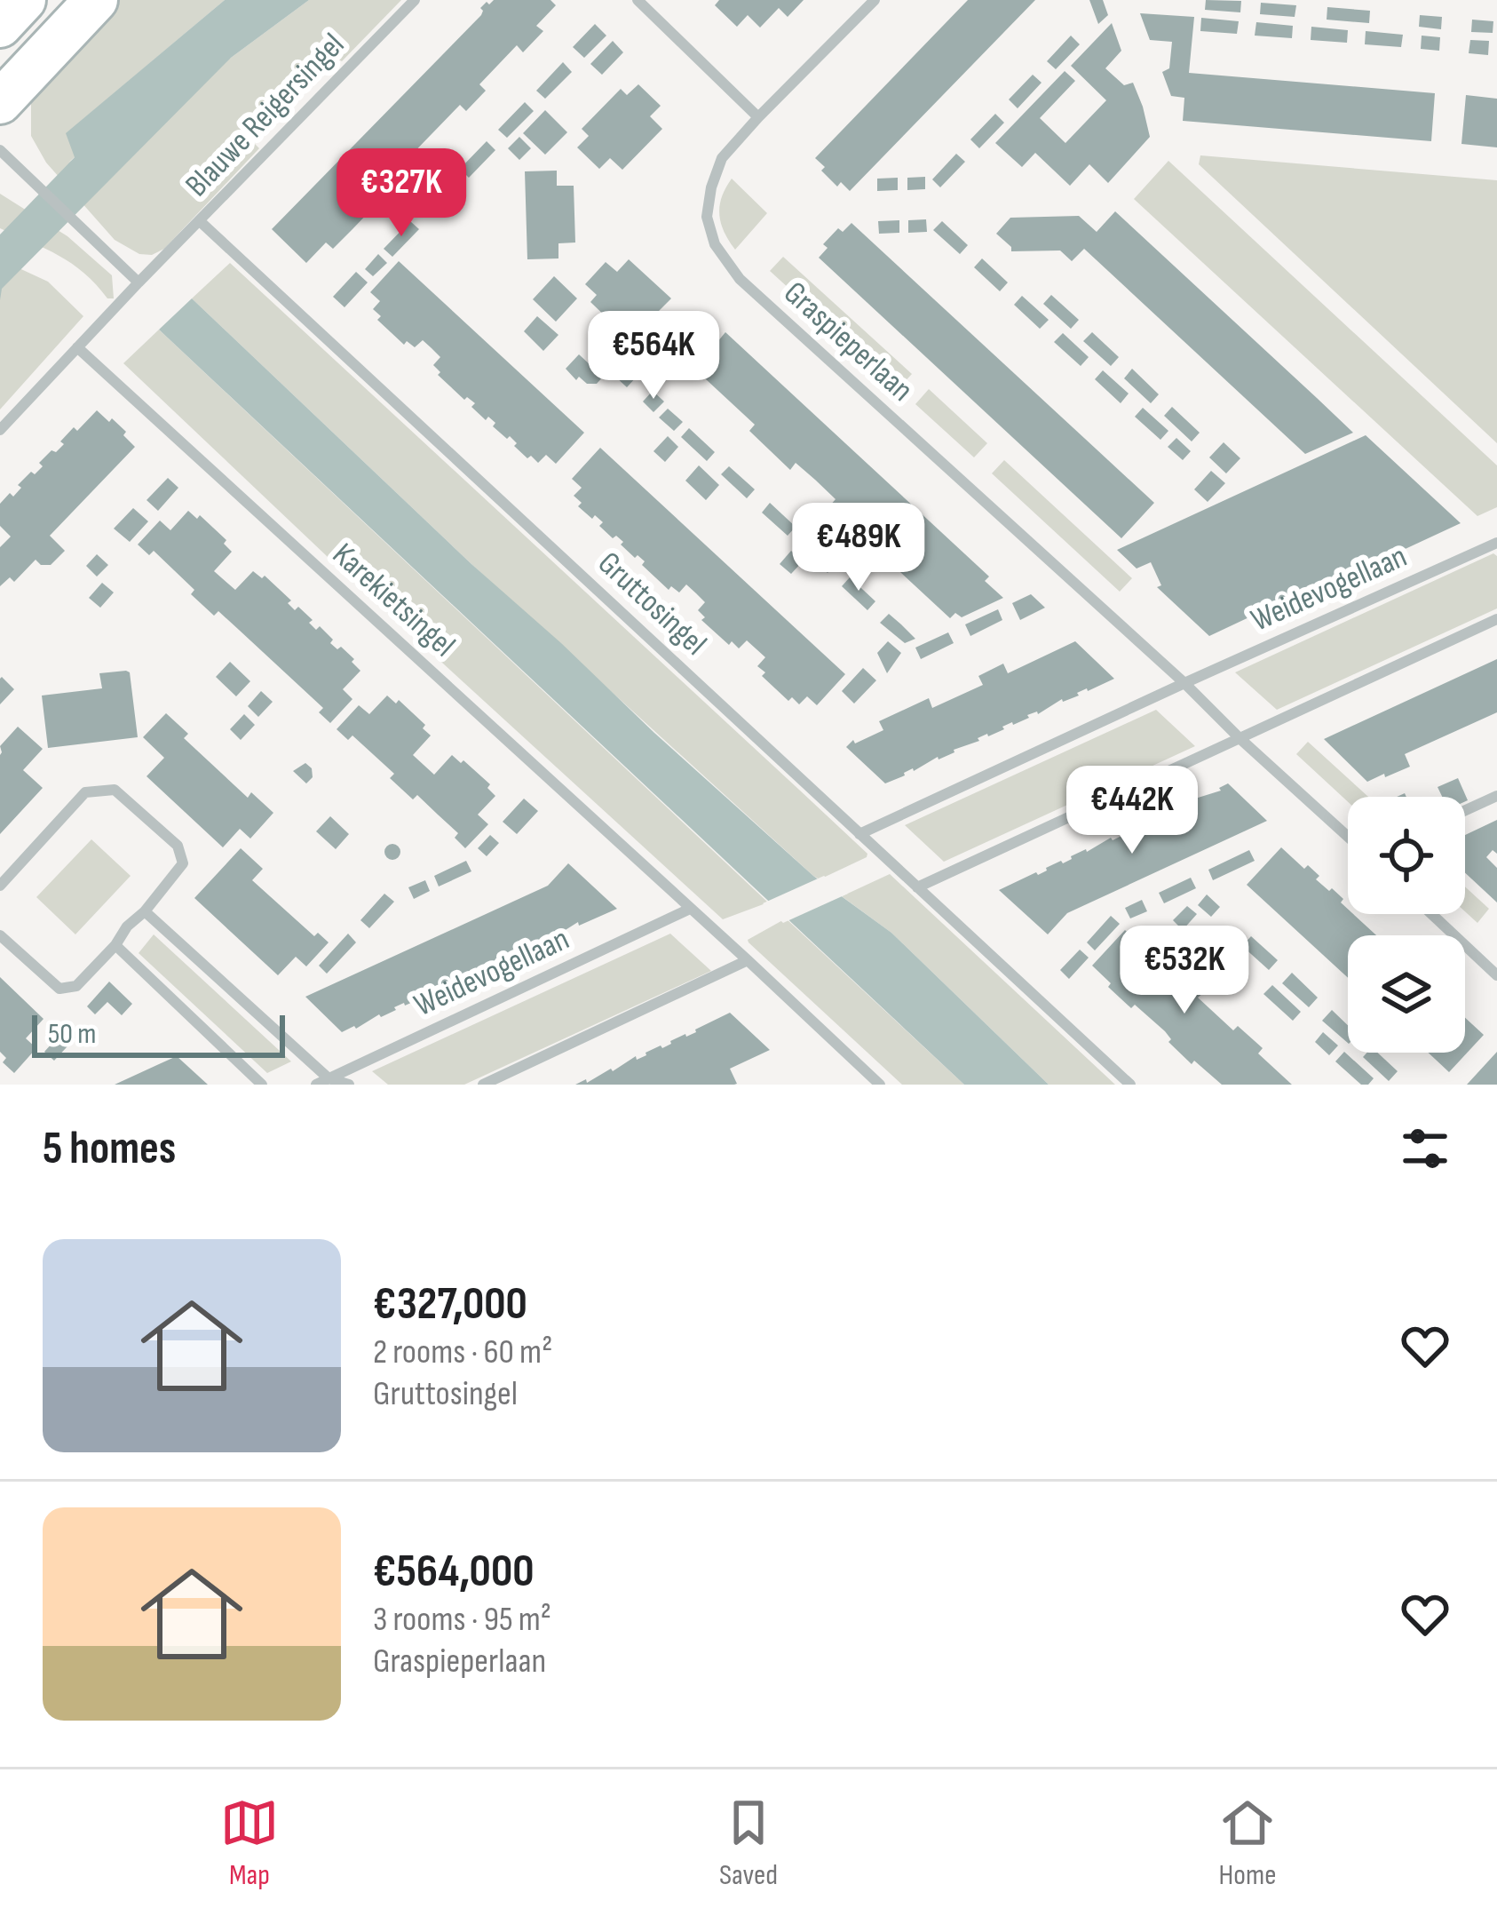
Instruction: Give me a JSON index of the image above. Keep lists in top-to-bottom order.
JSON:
{
  "streets": {
    "street": [
      "Blauwe Reigersingel",
      "Graspieperlaan",
      "Weidevogellaan",
      "Karekietsingel",
      "Gruttosingel"
    ]
  },
  "crossings": [
    ["Blauwe Reigersingel", "Gruttosingel"],
    ["Graspieperlaan", "Weidevogellaan"],
    ["Weidevogellaan", "Karekietsingel"],
    ["Weidevogellaan", "Gruttosingel"]
  ],
  "scale_bar": "50 m",
  "page": {
    "price": [
      "€327K",
      "€564K",
      "€489K",
      "€442K",
      "€532K"
    ],
    "scale": "50 m",
    "heading": "5 homes",
    "list": [
      {
        "name": "€327,000",
        "note": "2 rooms · 60 m² · Gruttosingel"
      },
      {
        "name": "€564,000",
        "note": "3 rooms · 95 m² · Graspieperlaan"
      }
    ],
    "tabs": ["Map", "Saved", "Home"]
  }
}
